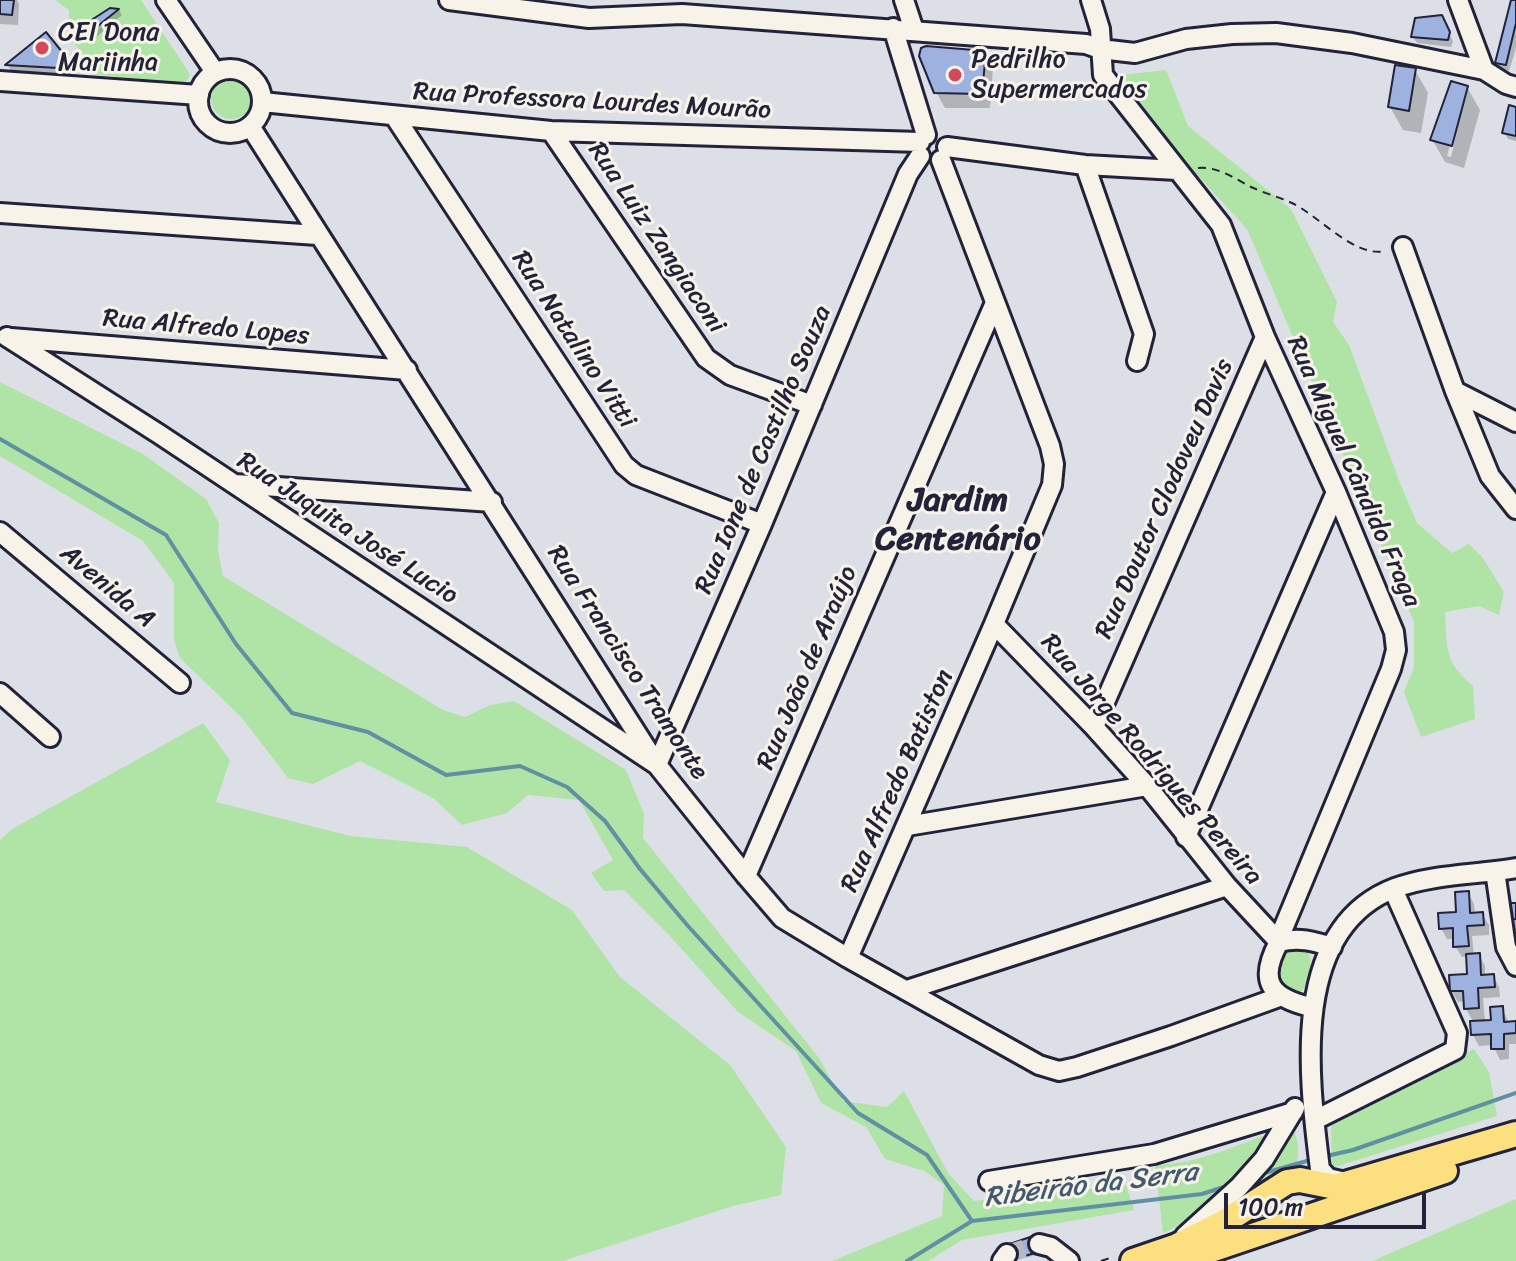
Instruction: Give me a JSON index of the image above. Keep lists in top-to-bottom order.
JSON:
{
  "streets": {
    "street": [
      "Rua Professora Lourdes Mourão",
      "Rua Luiz Zangiaconi",
      "Rua Alfredo Lopes",
      "Rua Natalino Vitti",
      "Rua Ione de Castilho Souza",
      "Rua Miguel Cândido Fraga",
      "Rua Doutor Clodoveu Davis",
      "Rua Juquita José Lucio",
      "Avenida A",
      "Rua Francisco Tramonte",
      "Rua João de Araújo",
      "Rua Jorge Rodrigues Pereira",
      "Rua Alfredo Batiston"
    ]
  },
  "crossings": [
    ["Rua Professora Lourdes Mourão", "Rua Luiz Zangiaconi"],
    ["Rua Professora Lourdes Mourão", "Rua Natalino Vitti"],
    ["Rua Professora Lourdes Mourão", "Rua Ione de Castilho Souza"],
    ["Rua Professora Lourdes Mourão", "Rua Francisco Tramonte"],
    ["Rua Luiz Zangiaconi", "Rua Ione de Castilho Souza"],
    ["Rua Alfredo Lopes", "Rua Juquita José Lucio"],
    ["Rua Alfredo Lopes", "Rua Francisco Tramonte"],
    ["Rua Natalino Vitti", "Rua Ione de Castilho Souza"],
    ["Rua Ione de Castilho Souza", "Rua Juquita José Lucio"],
    ["Rua Ione de Castilho Souza", "Rua Francisco Tramonte"],
    ["Rua Miguel Cândido Fraga", "Rua Doutor Clodoveu Davis"],
    ["Rua Miguel Cândido Fraga", "Rua Jorge Rodrigues Pereira"],
    ["Rua Doutor Clodoveu Davis", "Rua Jorge Rodrigues Pereira"],
    ["Rua Juquita José Lucio", "Rua Francisco Tramonte"],
    ["Rua Francisco Tramonte", "Rua João de Araújo"],
    ["Rua Francisco Tramonte", "Rua Alfredo Batiston"],
    ["Rua Jorge Rodrigues Pereira", "Rua Alfredo Batiston"]
  ],
  "districts": ["Jardim Centenário"],
  "water": ["Ribeirão da Serra"],
  "places": ["CEI Dona Mariinha", "Pedrilho Supermercados"],
  "scale_bar": "100 m"
}
